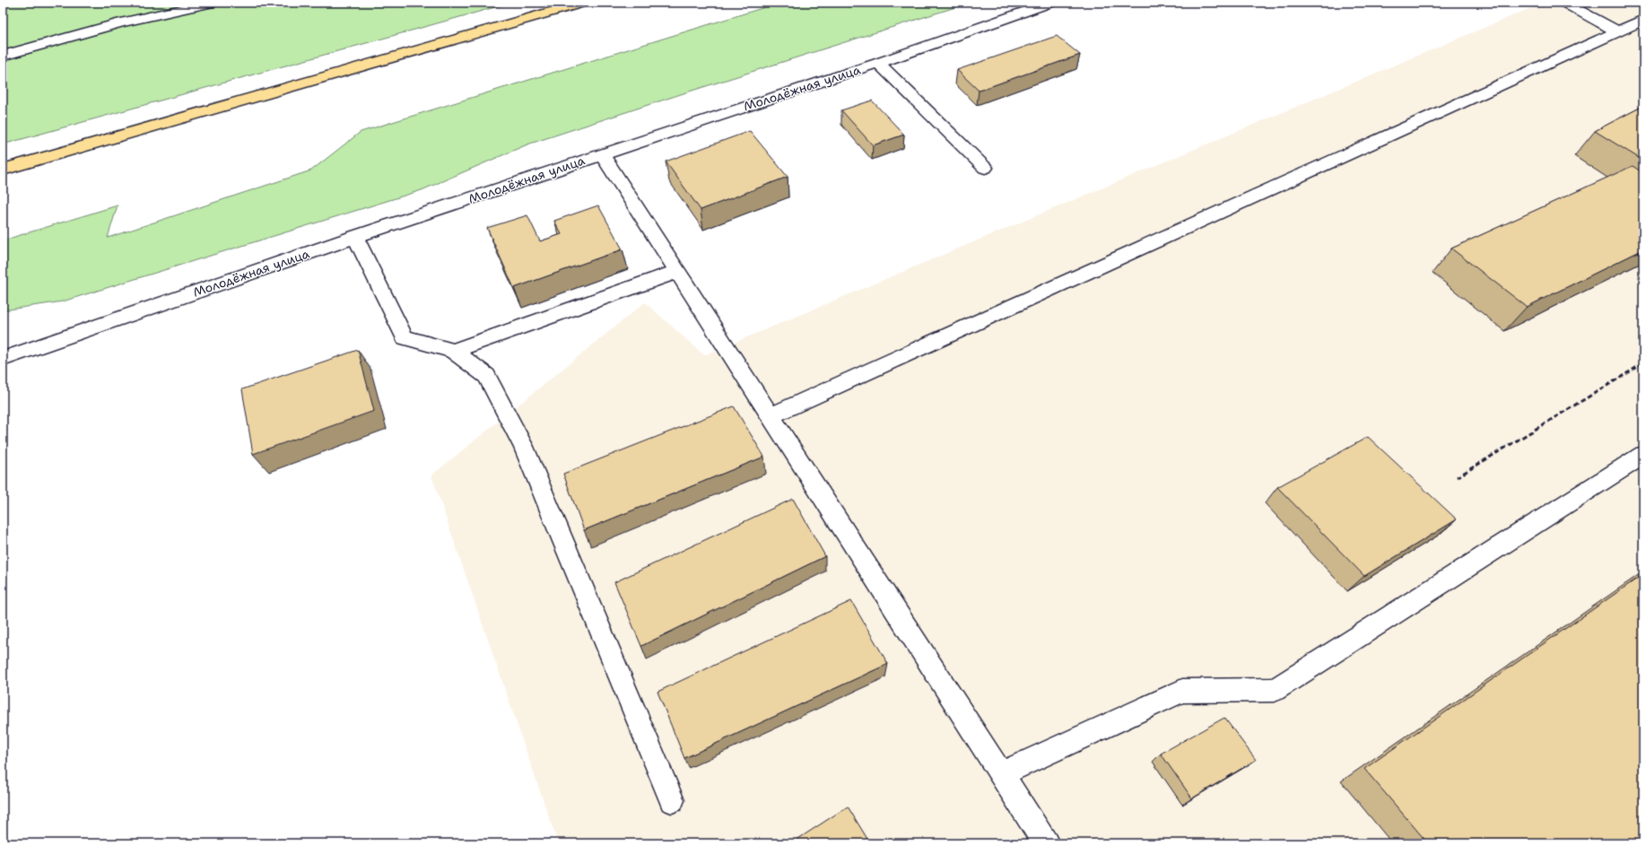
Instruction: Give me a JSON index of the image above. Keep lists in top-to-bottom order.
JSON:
{
  "streets": {
    "street": ["Молодёжная улица"]
  }
}
